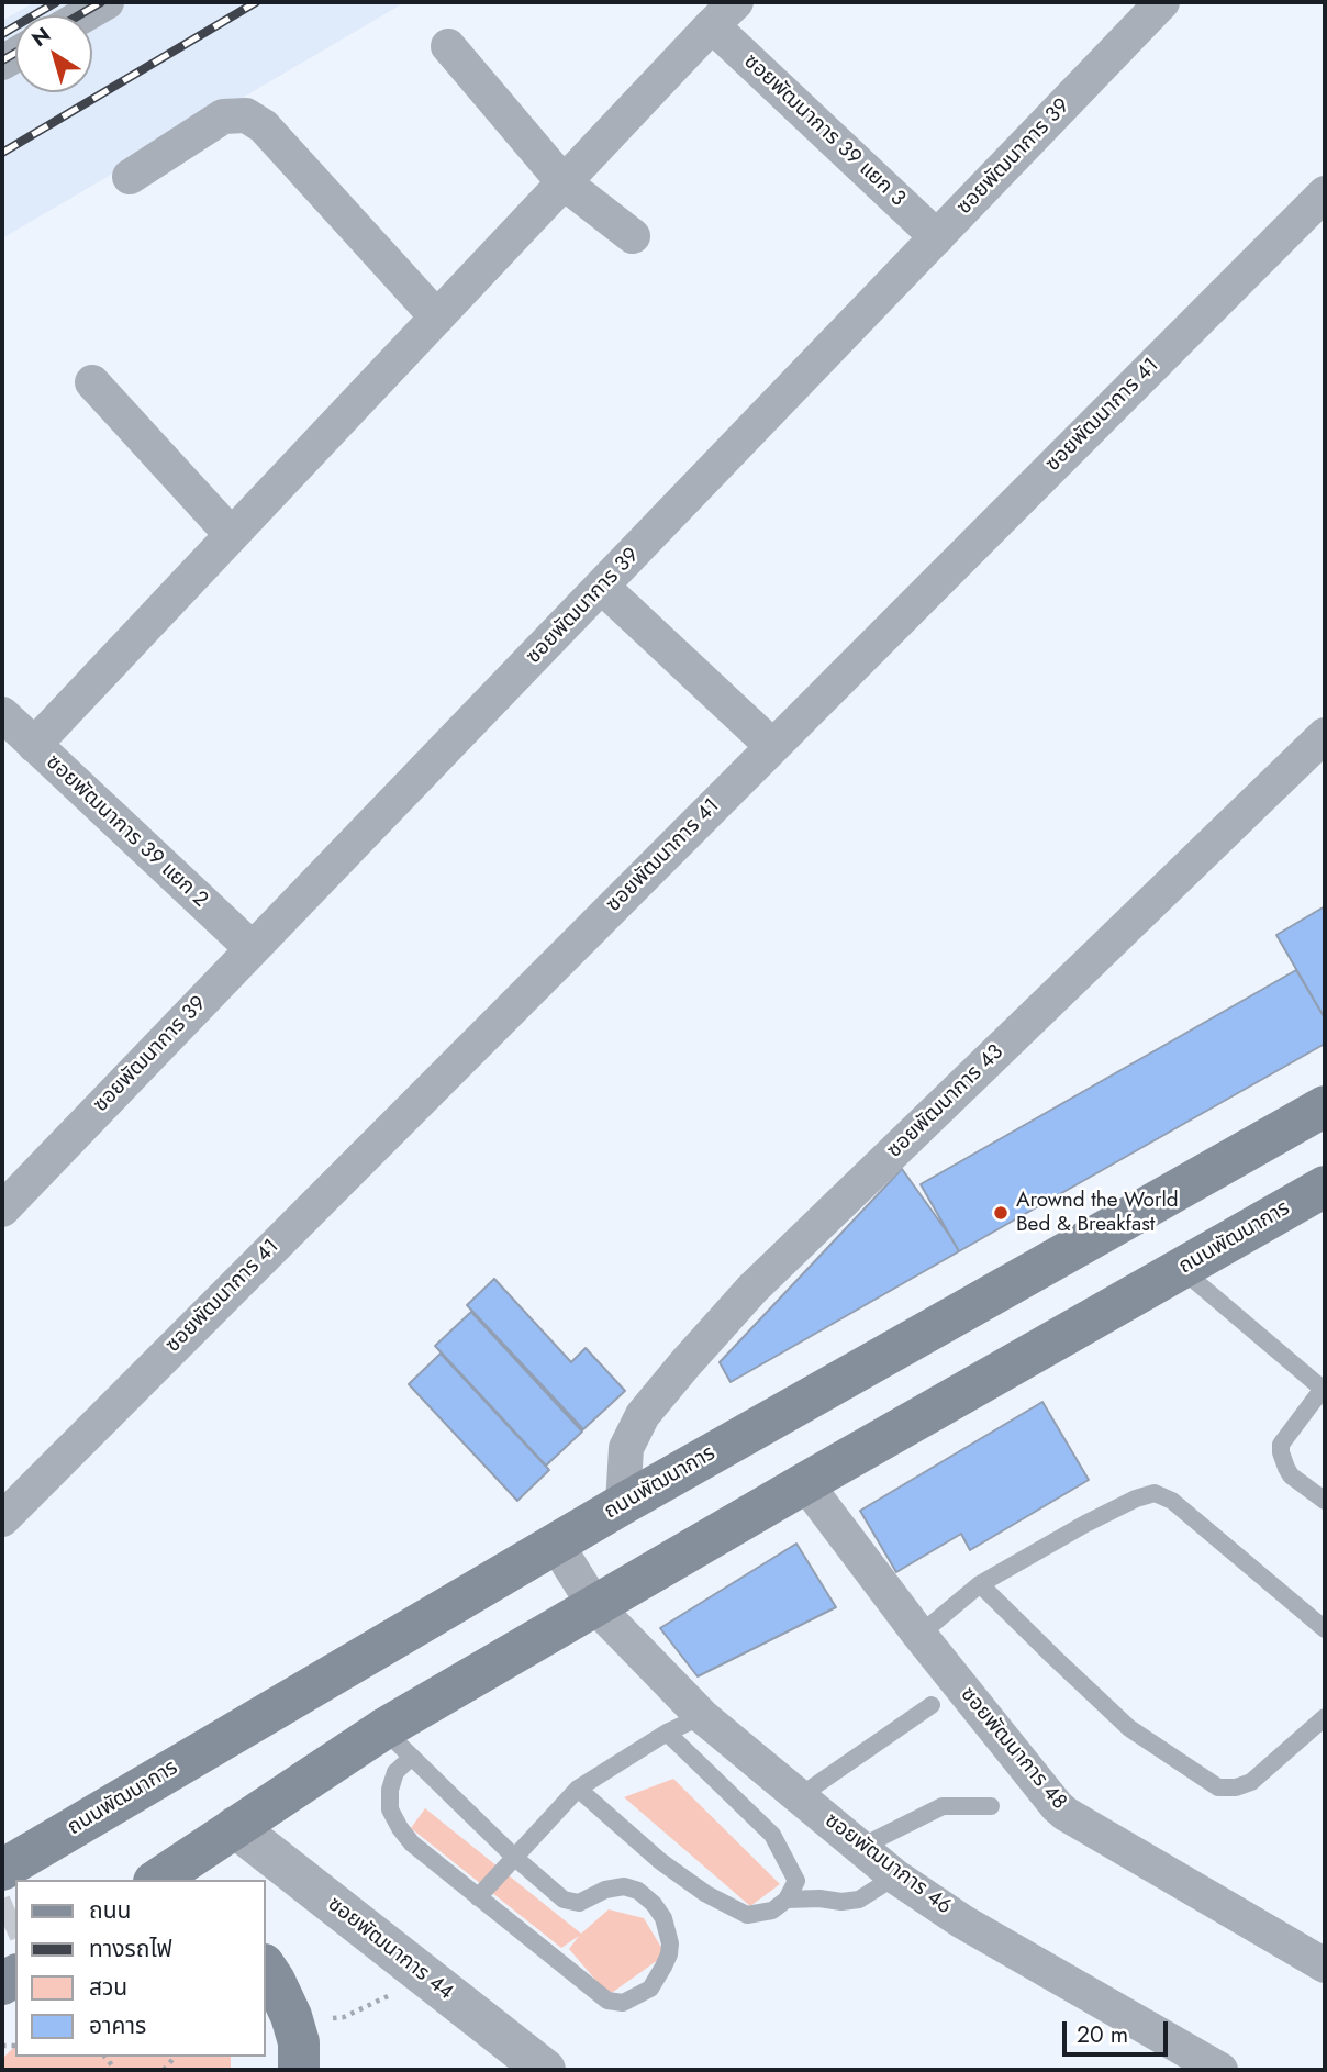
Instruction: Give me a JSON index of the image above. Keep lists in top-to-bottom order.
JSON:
{
  "streets": {
    "main road": ["ถนนพัฒนาการ"],
    "street": [
      "ซอยพัฒนาการ 39 แยก 3",
      "ซอยพัฒนาการ 39",
      "ซอยพัฒนาการ 41",
      "ซอยพัฒนาการ 39 แยก 2",
      "ซอยพัฒนาการ 43",
      "ซอยพัฒนาการ 48",
      "ซอยพัฒนาการ 46",
      "ซอยพัฒนาการ 44"
    ]
  },
  "crossings": [
    ["ซอยพัฒนาการ 39 แยก 3", "ซอยพัฒนาการ 39"],
    ["ซอยพัฒนาการ 39", "ซอยพัฒนาการ 39 แยก 2"],
    ["ซอยพัฒนาการ 43", "ถนนพัฒนาการ"],
    ["ถนนพัฒนาการ", "ซอยพัฒนาการ 48"],
    ["ถนนพัฒนาการ", "ซอยพัฒนาการ 46"],
    ["ถนนพัฒนาการ", "ซอยพัฒนาการ 44"]
  ],
  "places": ["Arownd the World Bed & Breakfast"],
  "legend": [
    "ถนน",
    "ทางรถไฟ",
    "สวน",
    "อาคาร"
  ],
  "scale_bar": "20 m",
  "north": "top left"
}
